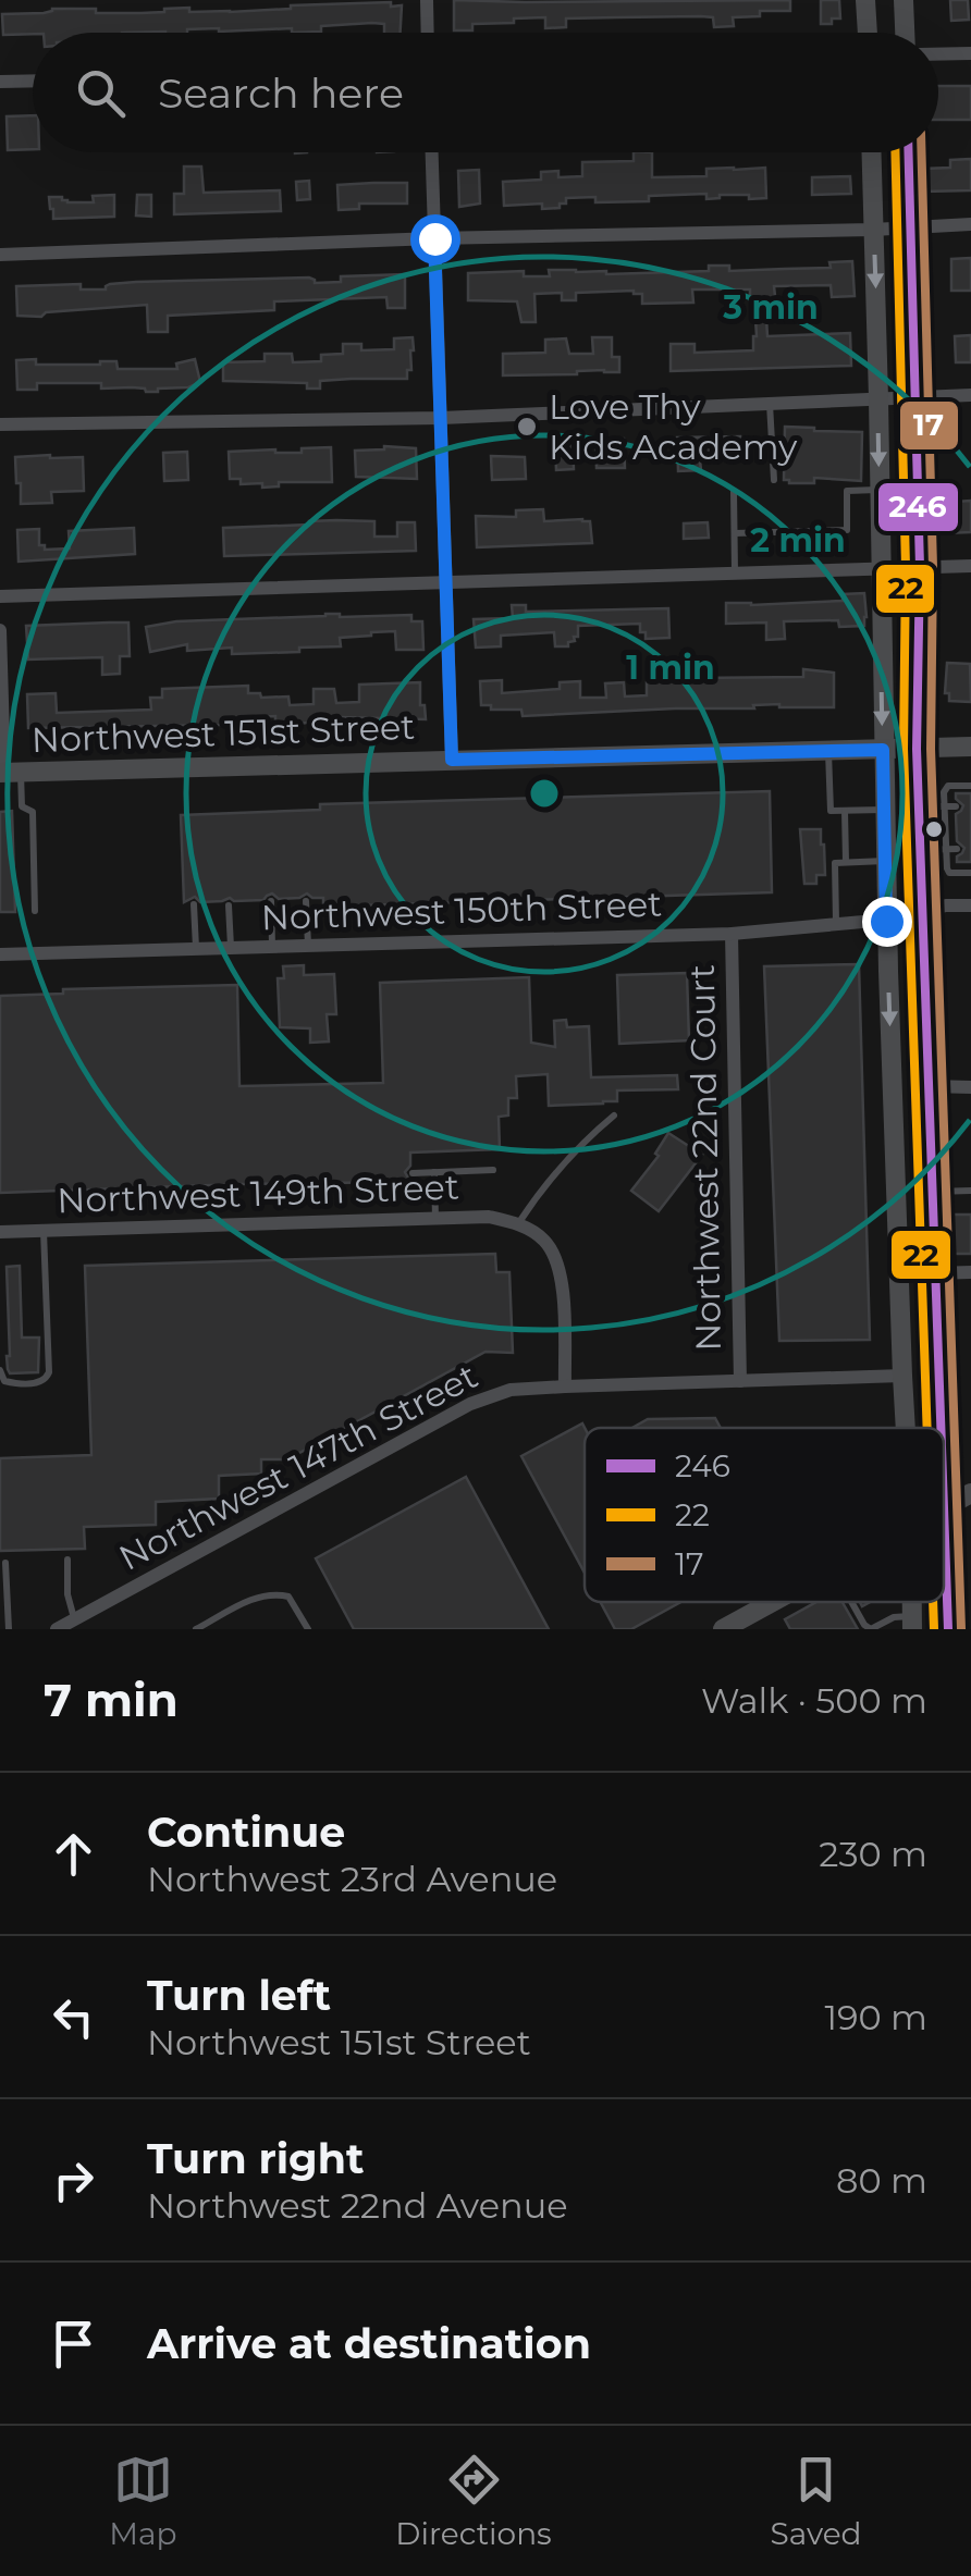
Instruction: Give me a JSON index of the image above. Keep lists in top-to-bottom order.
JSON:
{
  "streets": {
    "main road": ["Northwest 151st Street"],
    "street": [
      "Northwest 150th Street",
      "Northwest 22nd Court",
      "Northwest 149th Street",
      "Northwest 147th Street"
    ]
  },
  "crossings": [
    ["Northwest 150th Street", "Northwest 22nd Court"],
    ["Northwest 22nd Court", "Northwest 147th Street"]
  ],
  "places": ["Love Thy Kids Academy"],
  "lines": ["transit line 246", "transit line 22", "transit line 17"],
  "legend": ["246", "22", "17"],
  "page": {
    "search": "Search here",
    "heading": ["7 min", "Walk · 500 m"],
    "list": [
      ["Continue", "Northwest 23rd Avenue", "230 m"],
      ["Turn left", "Northwest 151st Street", "190 m"],
      ["Turn right", "Northwest 22nd Avenue", "80 m"],
      "Arrive at destination"
    ],
    "nav": ["Map", "Directions", "Saved"]
  },
  "rings": ["3 min", "2 min", "1 min"]
}
